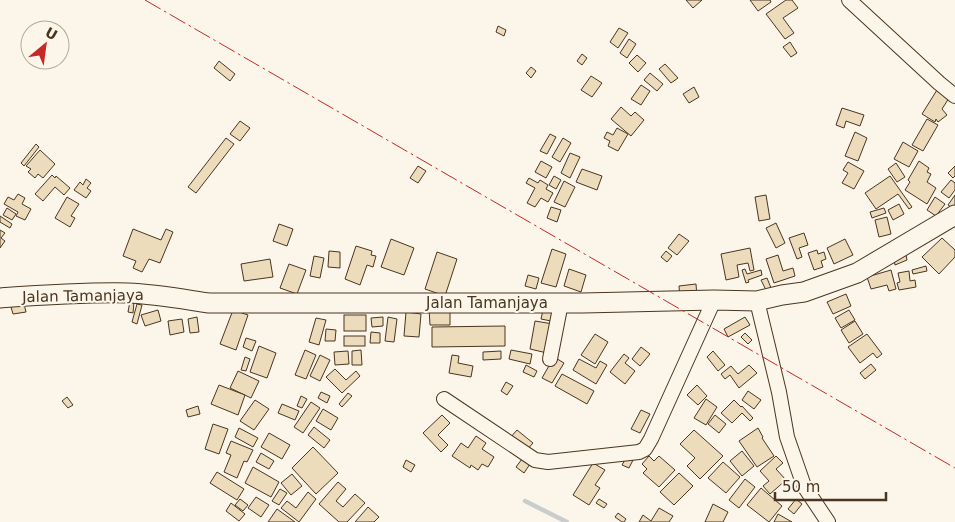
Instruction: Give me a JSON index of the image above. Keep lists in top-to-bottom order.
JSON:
{
  "streets": {
    "street": ["Jalan Tamanjaya"]
  },
  "scale_bar": "50 m",
  "north": "top right"
}
